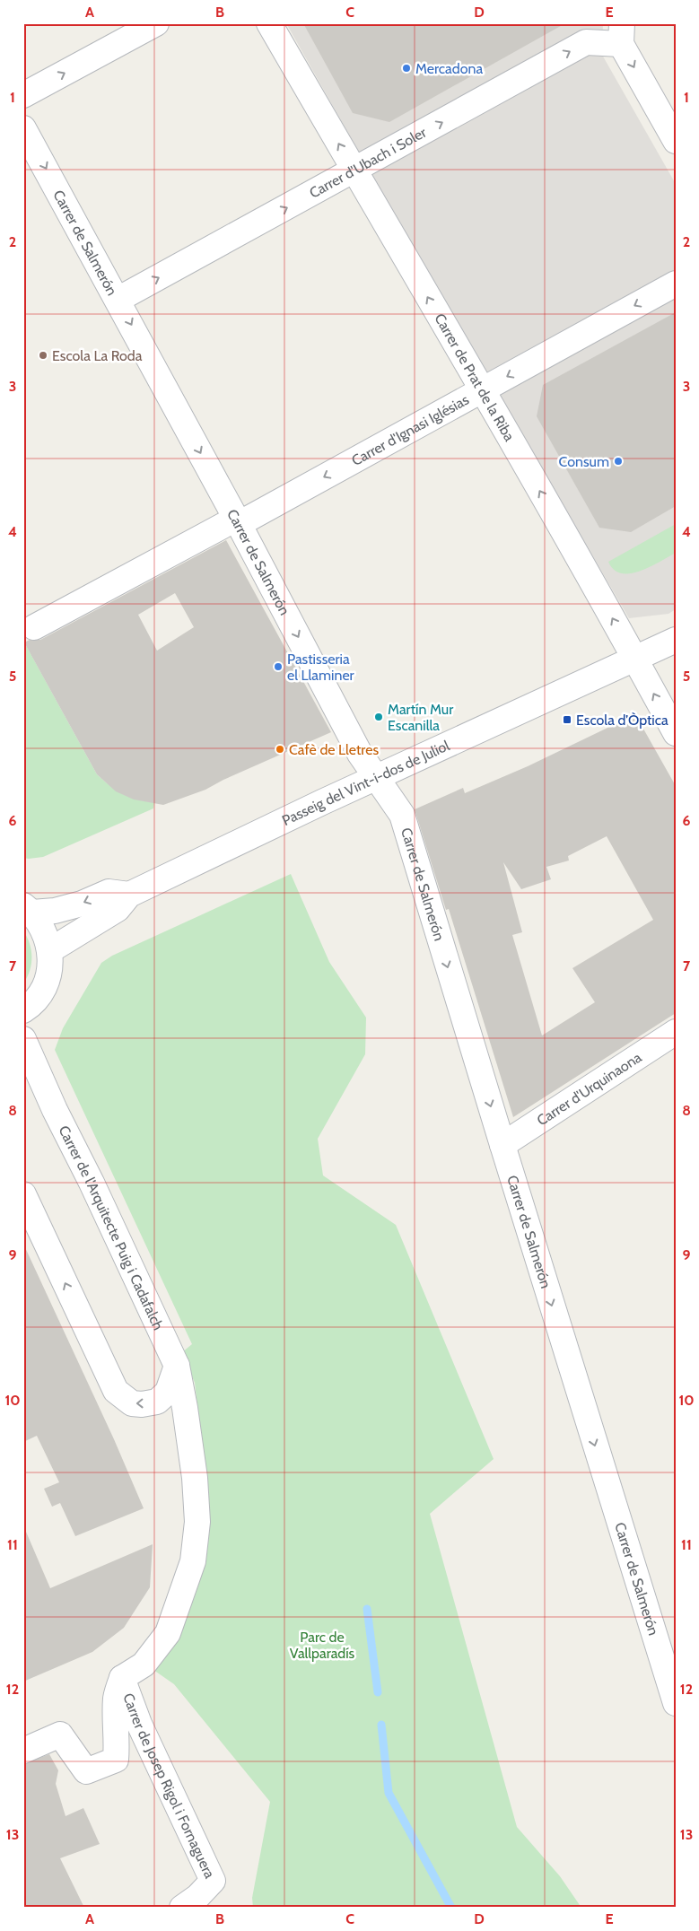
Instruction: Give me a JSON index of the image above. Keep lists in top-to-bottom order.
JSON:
{
  "streets": {
    "street": [
      "Carrer d'Ubach i Soler",
      "Carrer de Salmerón",
      "Carrer de Prat de la Riba",
      "Carrer d'Ignasi Iglésias",
      "Passeig del Vint-i-dos de Juliol",
      "Carrer d'Urquinaona",
      "Carrer de l'Arquitecte Puig i Cadafalch",
      "Carrer de Josep Rigol i Fornaguera"
    ]
  },
  "crossings": [
    ["Carrer d'Ubach i Soler", "Carrer de Salmerón"],
    ["Carrer d'Ubach i Soler", "Carrer de Prat de la Riba"],
    ["Carrer de Salmerón", "Carrer d'Ignasi Iglésias"],
    ["Carrer de Salmerón", "Passeig del Vint-i-dos de Juliol"],
    ["Carrer de Salmerón", "Carrer d'Urquinaona"],
    ["Carrer de Prat de la Riba", "Carrer d'Ignasi Iglésias"],
    ["Carrer de Prat de la Riba", "Passeig del Vint-i-dos de Juliol"],
    ["Carrer de l'Arquitecte Puig i Cadafalch", "Carrer de Josep Rigol i Fornaguera"]
  ],
  "one_way": [
    "Carrer d'Ubach i Soler",
    "Carrer de Salmerón",
    "Carrer de Prat de la Riba",
    "Carrer d'Ignasi Iglésias"
  ],
  "parks": ["Parc de Vallparadís"],
  "places": {
    "other": [
      "Mercadona",
      "Escola La Roda",
      "Consum",
      "Pastisseria el Llaminer",
      "Martín Mur Escanilla",
      "Cafè de Lletres"
    ],
    "transit": ["Escola d’Òptica"]
  },
  "grid": {
    "columns": [
      "A",
      "B",
      "C",
      "D",
      "E"
    ],
    "rows": [
      "1",
      "2",
      "3",
      "4",
      "5",
      "6",
      "7",
      "8",
      "9",
      "10",
      "11",
      "12",
      "13"
    ]
  }
}
